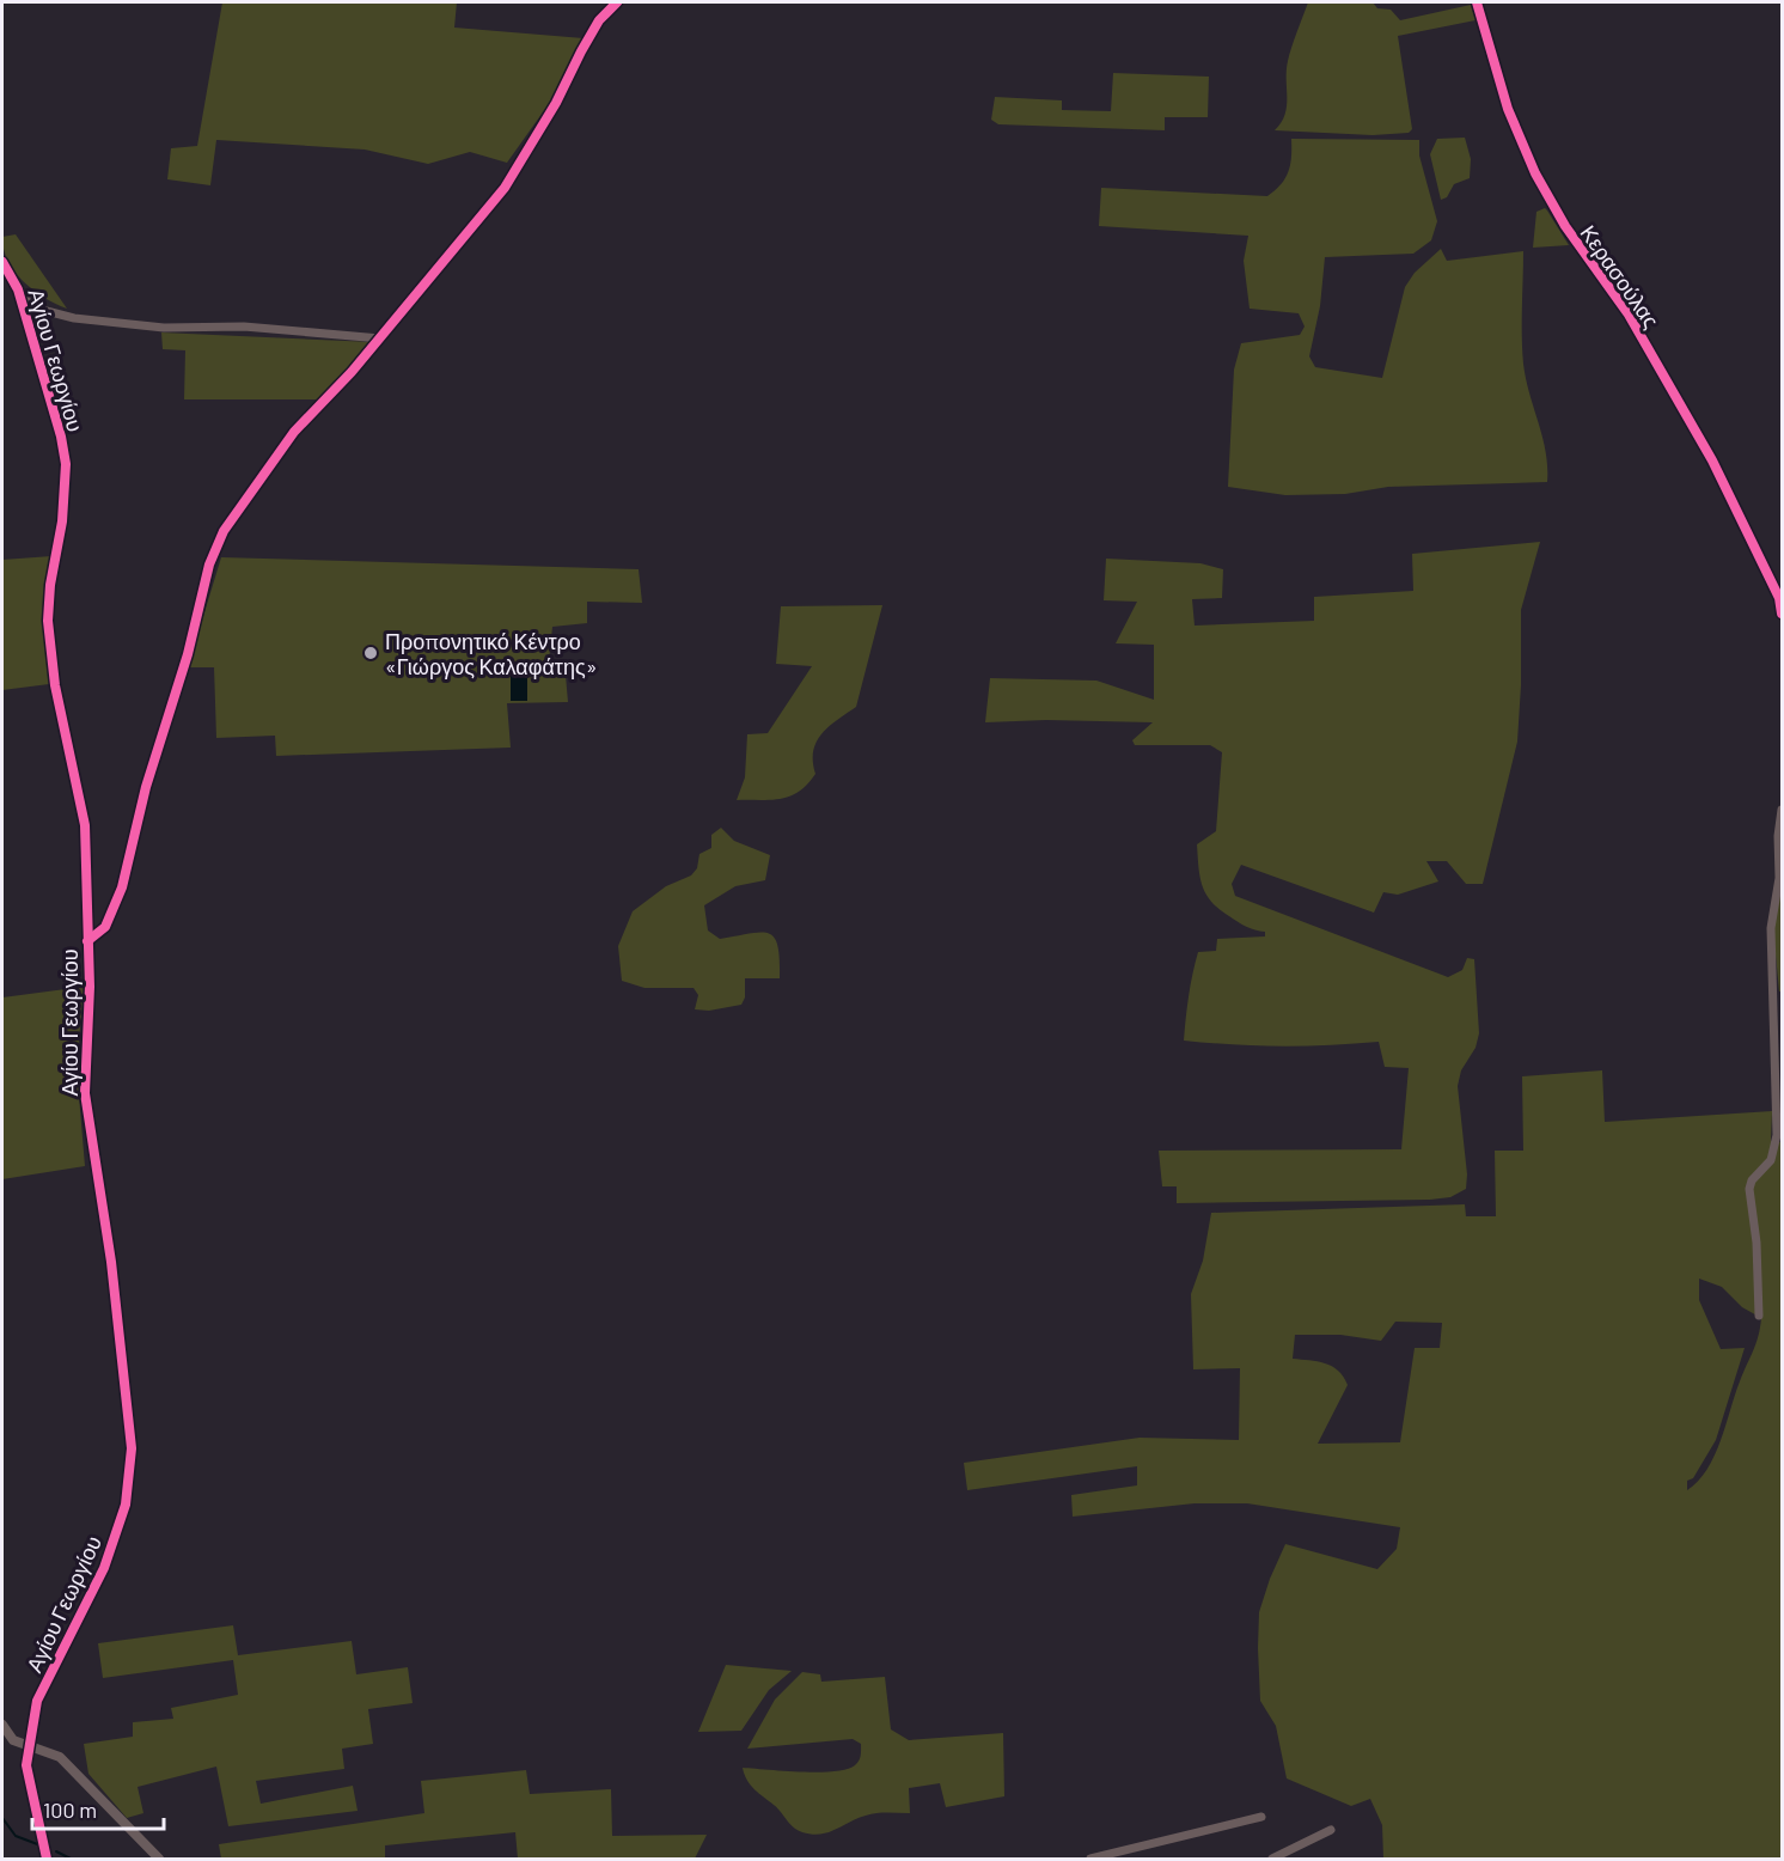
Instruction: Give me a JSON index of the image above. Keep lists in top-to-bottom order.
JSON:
{
  "streets": {
    "street": ["Κερασούλας", "Αγίου Γεωργίου"]
  },
  "places": ["Προπονητικό Κέντρο «Γιώργος Καλαφάτης»"],
  "scale_bar": "100 m"
}
